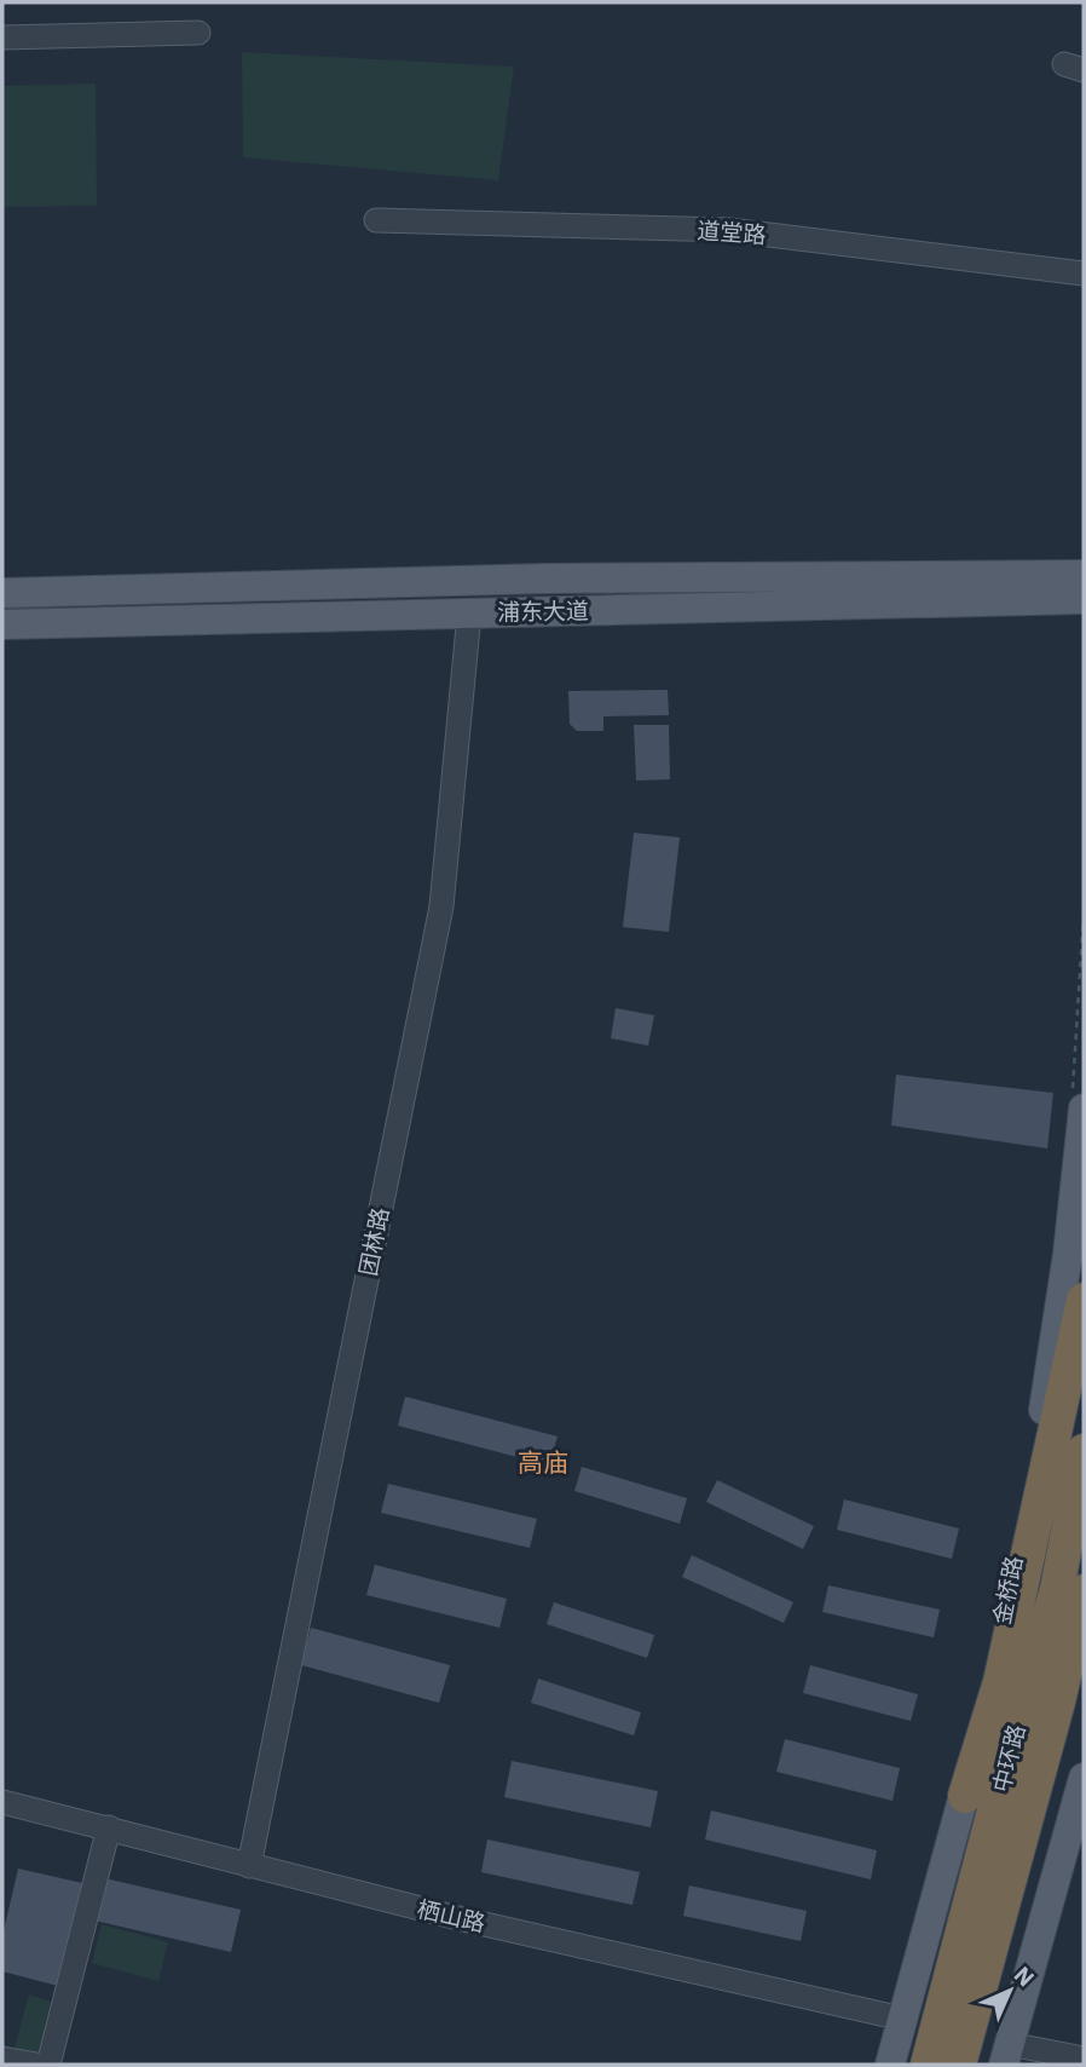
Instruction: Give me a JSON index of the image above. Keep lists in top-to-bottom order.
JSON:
{
  "streets": {
    "highway": ["中环路"],
    "main road": ["浦东大道", "金桥路"],
    "street": ["道堂路", "团林路", "栖山路"]
  },
  "crossings": [
    ["浦东大道", "团林路"],
    ["团林路", "栖山路"],
    ["金桥路", "栖山路"]
  ],
  "districts": ["高庙"],
  "north": "top right"
}
